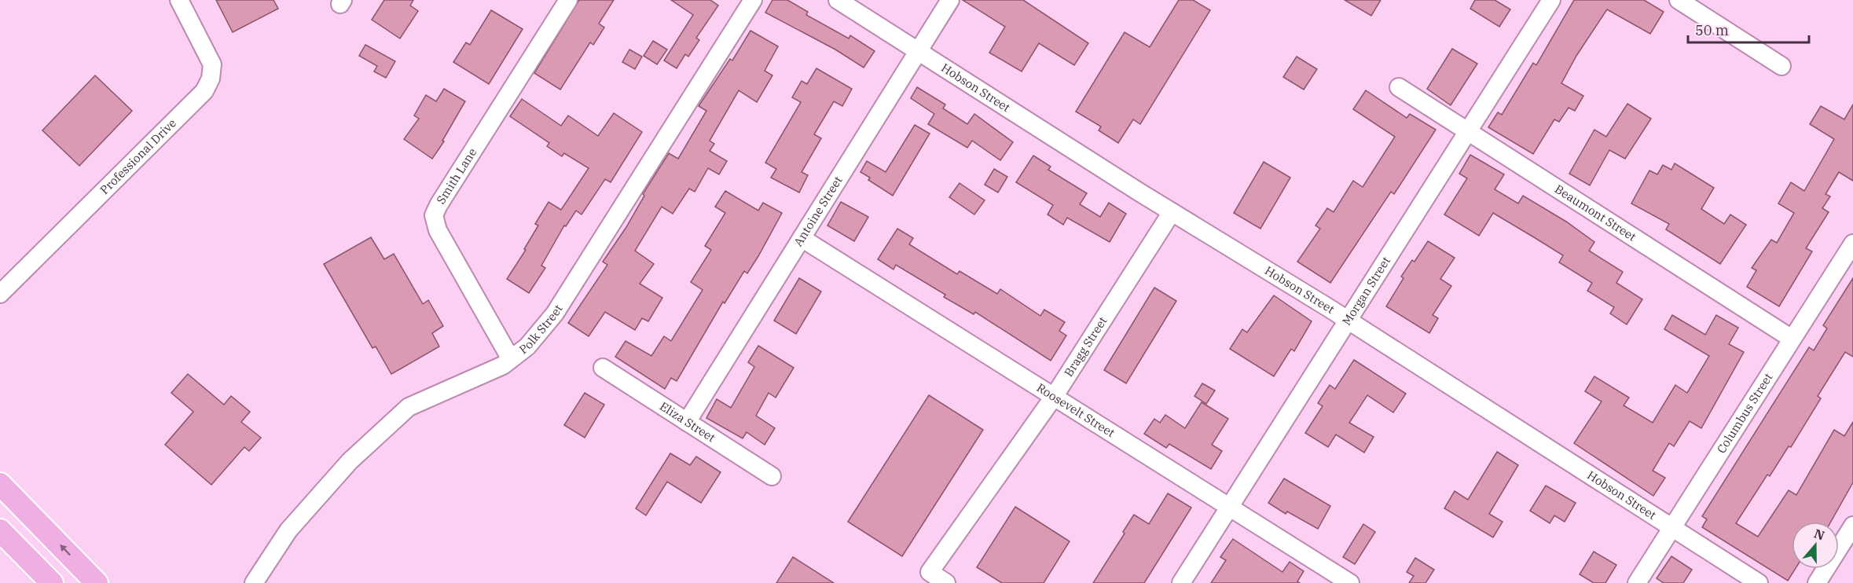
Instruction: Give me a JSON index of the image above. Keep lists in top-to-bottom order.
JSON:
{
  "streets": {
    "street": [
      "Hobson Street",
      "Professional Drive",
      "Smith Lane",
      "Antoine Street",
      "Beaumont Street",
      "Morgan Street",
      "Polk Street",
      "Bragg Street",
      "Roosevelt Street",
      "Columbus Street",
      "Eliza Street"
    ]
  },
  "crossings": [
    ["Hobson Street", "Antoine Street"],
    ["Hobson Street", "Morgan Street"],
    ["Hobson Street", "Bragg Street"],
    ["Hobson Street", "Columbus Street"],
    ["Smith Lane", "Polk Street"],
    ["Antoine Street", "Roosevelt Street"],
    ["Antoine Street", "Eliza Street"],
    ["Beaumont Street", "Morgan Street"],
    ["Beaumont Street", "Columbus Street"],
    ["Morgan Street", "Roosevelt Street"],
    ["Bragg Street", "Roosevelt Street"]
  ],
  "scale_bar": "50 m",
  "north": "top"
}
